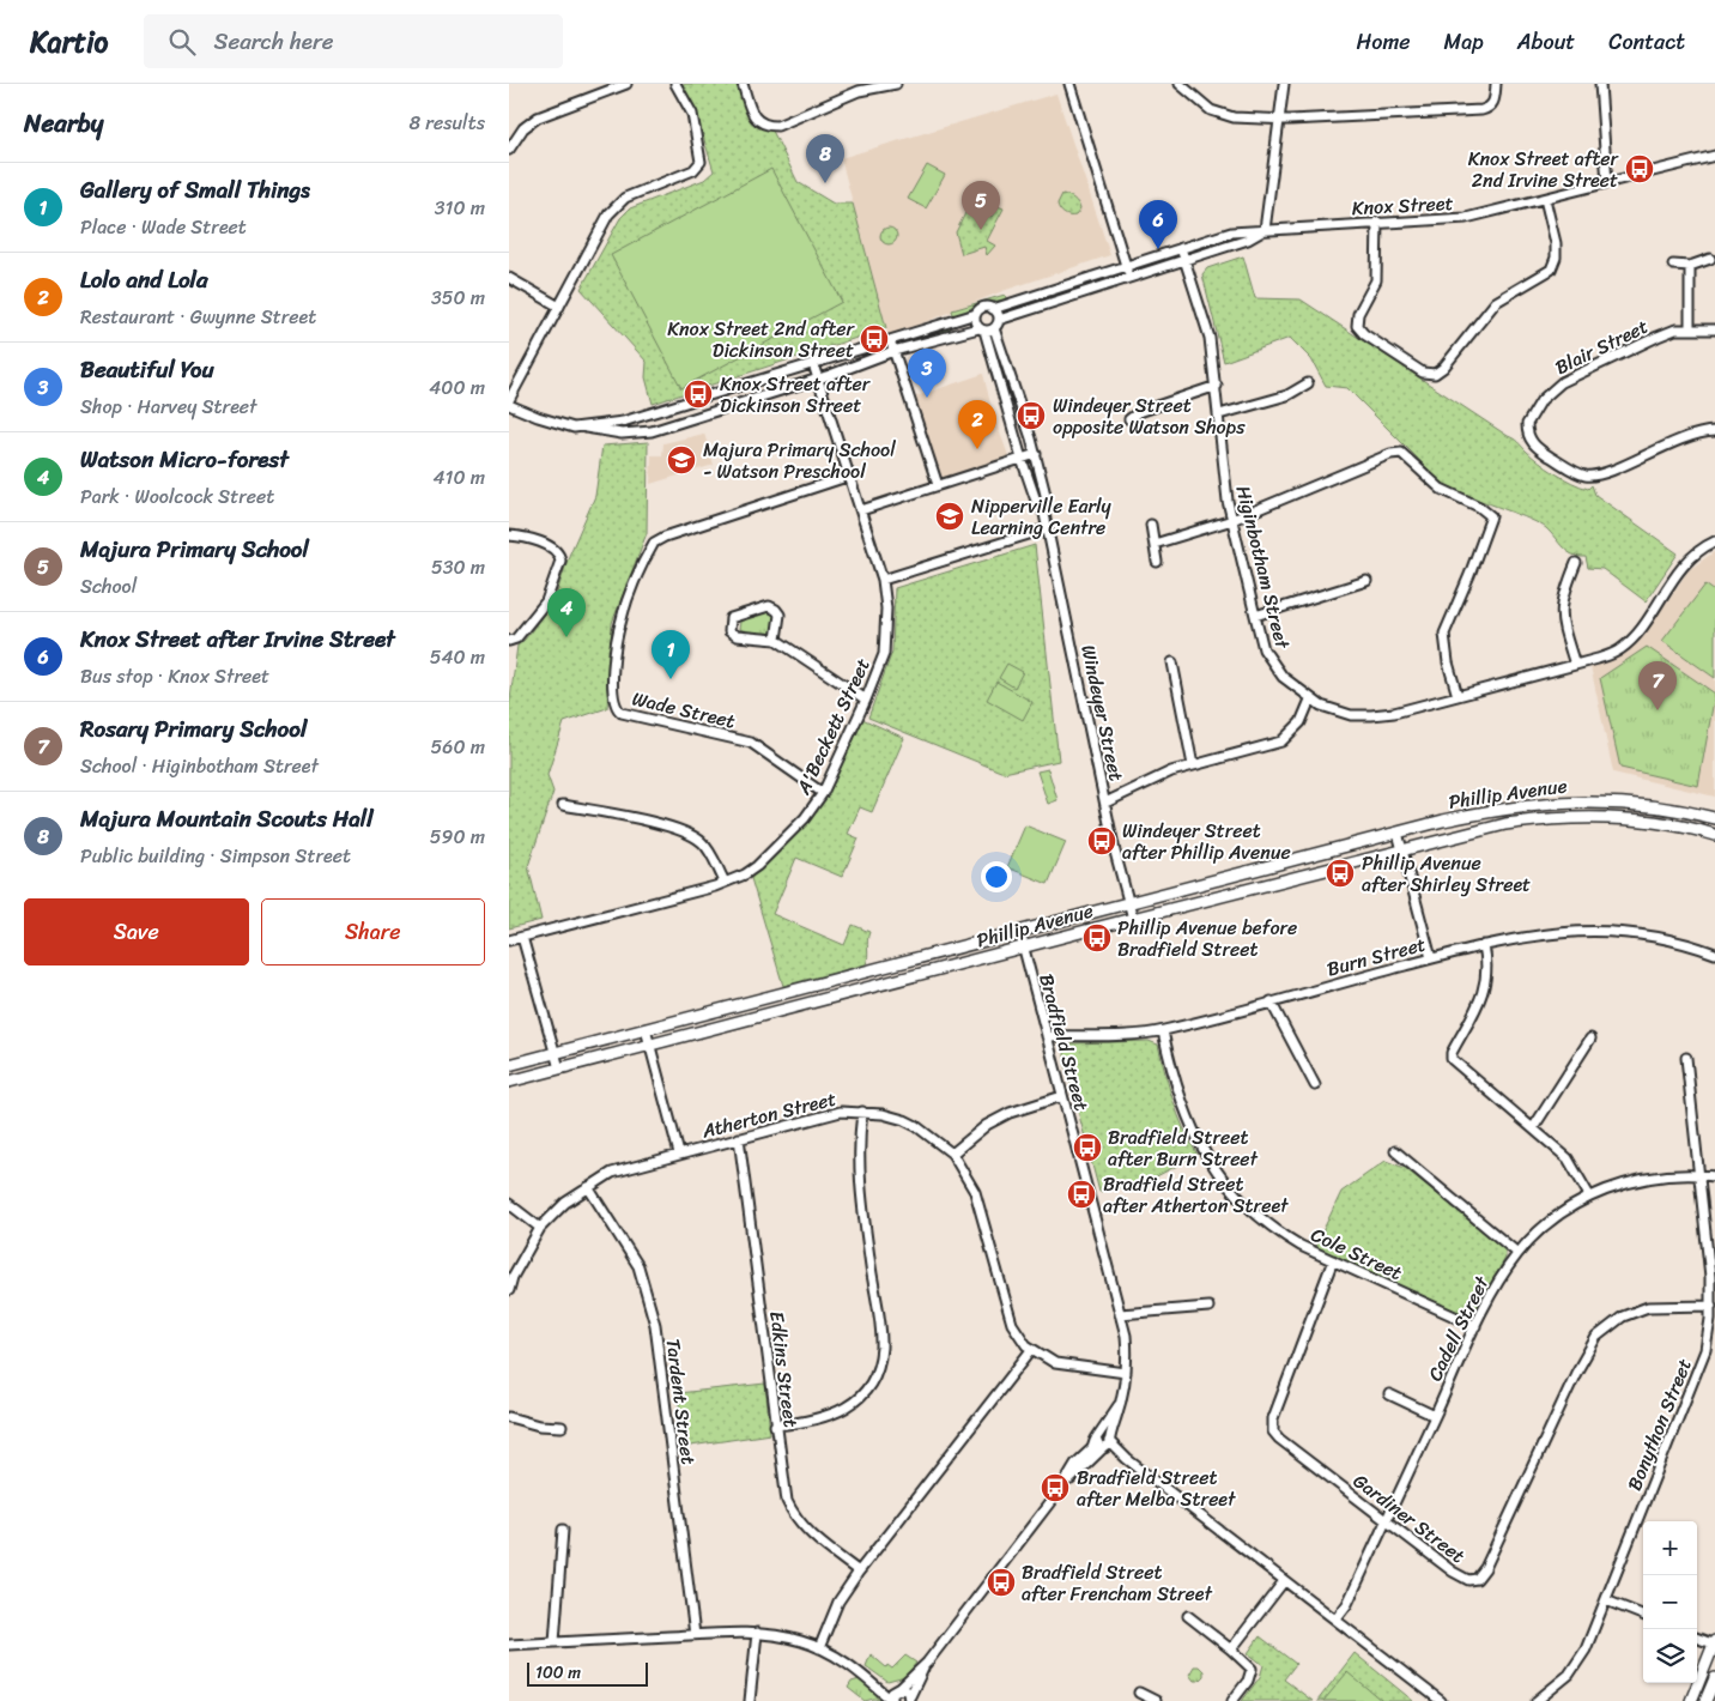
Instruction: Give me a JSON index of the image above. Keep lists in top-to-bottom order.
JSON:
{
  "streets": {
    "main road": ["Phillip Avenue"],
    "street": [
      "Knox Street",
      "Blair Street",
      "Higinbotham Street",
      "Wade Street",
      "Windeyer Street",
      "A'Beckett Street",
      "Burn Street",
      "Bradfield Street",
      "Atherton Street",
      "Cole Street",
      "Cadell Street",
      "Edkins Street",
      "Tardent Street",
      "Bonython Street",
      "Gardiner Street"
    ]
  },
  "crossings": [
    ["Knox Street", "Higinbotham Street"],
    ["Knox Street", "Windeyer Street"],
    ["Wade Street", "A'Beckett Street"],
    ["Windeyer Street", "Phillip Avenue"],
    ["Phillip Avenue", "Bradfield Street"],
    ["Burn Street", "Bradfield Street"],
    ["Burn Street", "Cole Street"],
    ["Bradfield Street", "Atherton Street"],
    ["Atherton Street", "Edkins Street"],
    ["Atherton Street", "Tardent Street"],
    ["Cole Street", "Cadell Street"],
    ["Cole Street", "Gardiner Street"],
    ["Cadell Street", "Bonython Street"],
    ["Cadell Street", "Gardiner Street"],
    ["Bonython Street", "Gardiner Street"]
  ],
  "places": {
    "bus stop": [
      "Knox Street after 2nd Irvine Street",
      "Knox Street 2nd after Dickinson Street",
      "Knox Street after Dickinson Street",
      "Windeyer Street opposite Watson Shops",
      "Windeyer Street after Phillip Avenue",
      "Phillip Avenue after Shirley Street",
      "Phillip Avenue before Bradfield Street",
      "Bradfield Street after Burn Street",
      "Bradfield Street after Atherton Street",
      "Bradfield Street after Melba Street",
      "Bradfield Street after Frencham Street"
    ],
    "school or university": ["Majura Primary School - Watson Preschool", "Nipperville Early Learning Centre"]
  },
  "scale_bar": "100 m",
  "page": {
    "header": "Kartio",
    "search": "Search here",
    "nav": [
      "Home",
      "Map",
      "About",
      "Contact"
    ],
    "heading": ["Nearby", "8 results"],
    "pins": [
      "8",
      "5",
      "6",
      "3",
      "2",
      "4",
      "1",
      "7"
    ],
    "list": [
      {
        "mark": "1",
        "name": "Gallery of Small Things",
        "note": "Place · Wade Street",
        "value": "310 m"
      },
      {
        "mark": "2",
        "name": "Lolo and Lola",
        "note": "Restaurant · Gwynne Street",
        "value": "350 m"
      },
      {
        "mark": "3",
        "name": "Beautiful You",
        "note": "Shop · Harvey Street",
        "value": "400 m"
      },
      {
        "mark": "4",
        "name": "Watson Micro-forest",
        "note": "Park · Woolcock Street",
        "value": "410 m"
      },
      {
        "mark": "5",
        "name": "Majura Primary School",
        "note": "School",
        "value": "530 m"
      },
      {
        "mark": "6",
        "name": "Knox Street after Irvine Street",
        "note": "Bus stop · Knox Street",
        "value": "540 m"
      },
      {
        "mark": "7",
        "name": "Rosary Primary School",
        "note": "School · Higinbotham Street",
        "value": "560 m"
      },
      {
        "mark": "8",
        "name": "Majura Mountain Scouts Hall",
        "note": "Public building · Simpson Street",
        "value": "590 m"
      }
    ],
    "buttons": ["Save", "Share"],
    "map_buttons": ["+", "−"],
    "scale": "100 m"
  }
}
